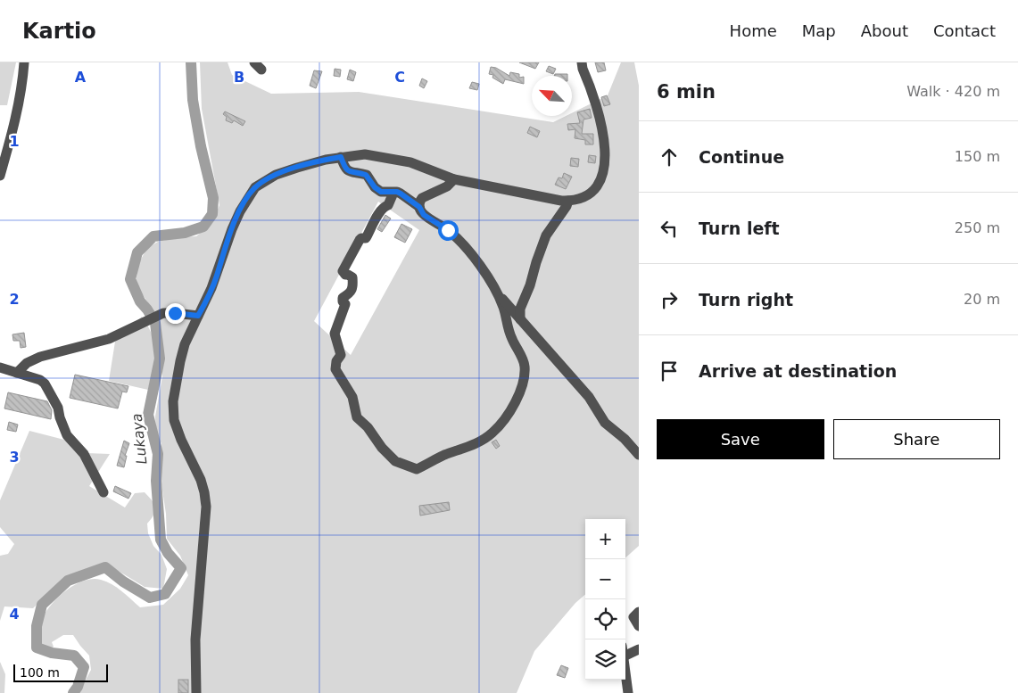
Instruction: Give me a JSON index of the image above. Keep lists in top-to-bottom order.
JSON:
{
  "water": ["Lukaya"],
  "scale_bar": "100 m",
  "north": "top left",
  "page": {
    "header": "Kartio",
    "nav": [
      "Home",
      "Map",
      "About",
      "Contact"
    ],
    "heading": ["6 min", "Walk · 420 m"],
    "list": [
      ["Continue", "150 m"],
      ["Turn left", "250 m"],
      ["Turn right", "20 m"],
      "Arrive at destination"
    ],
    "buttons": ["Save", "Share"],
    "map_buttons": ["+", "−"],
    "scale": "100 m"
  },
  "grid": {
    "columns": ["A", "B", "C"],
    "rows": [
      "1",
      "2",
      "3",
      "4"
    ]
  }
}
